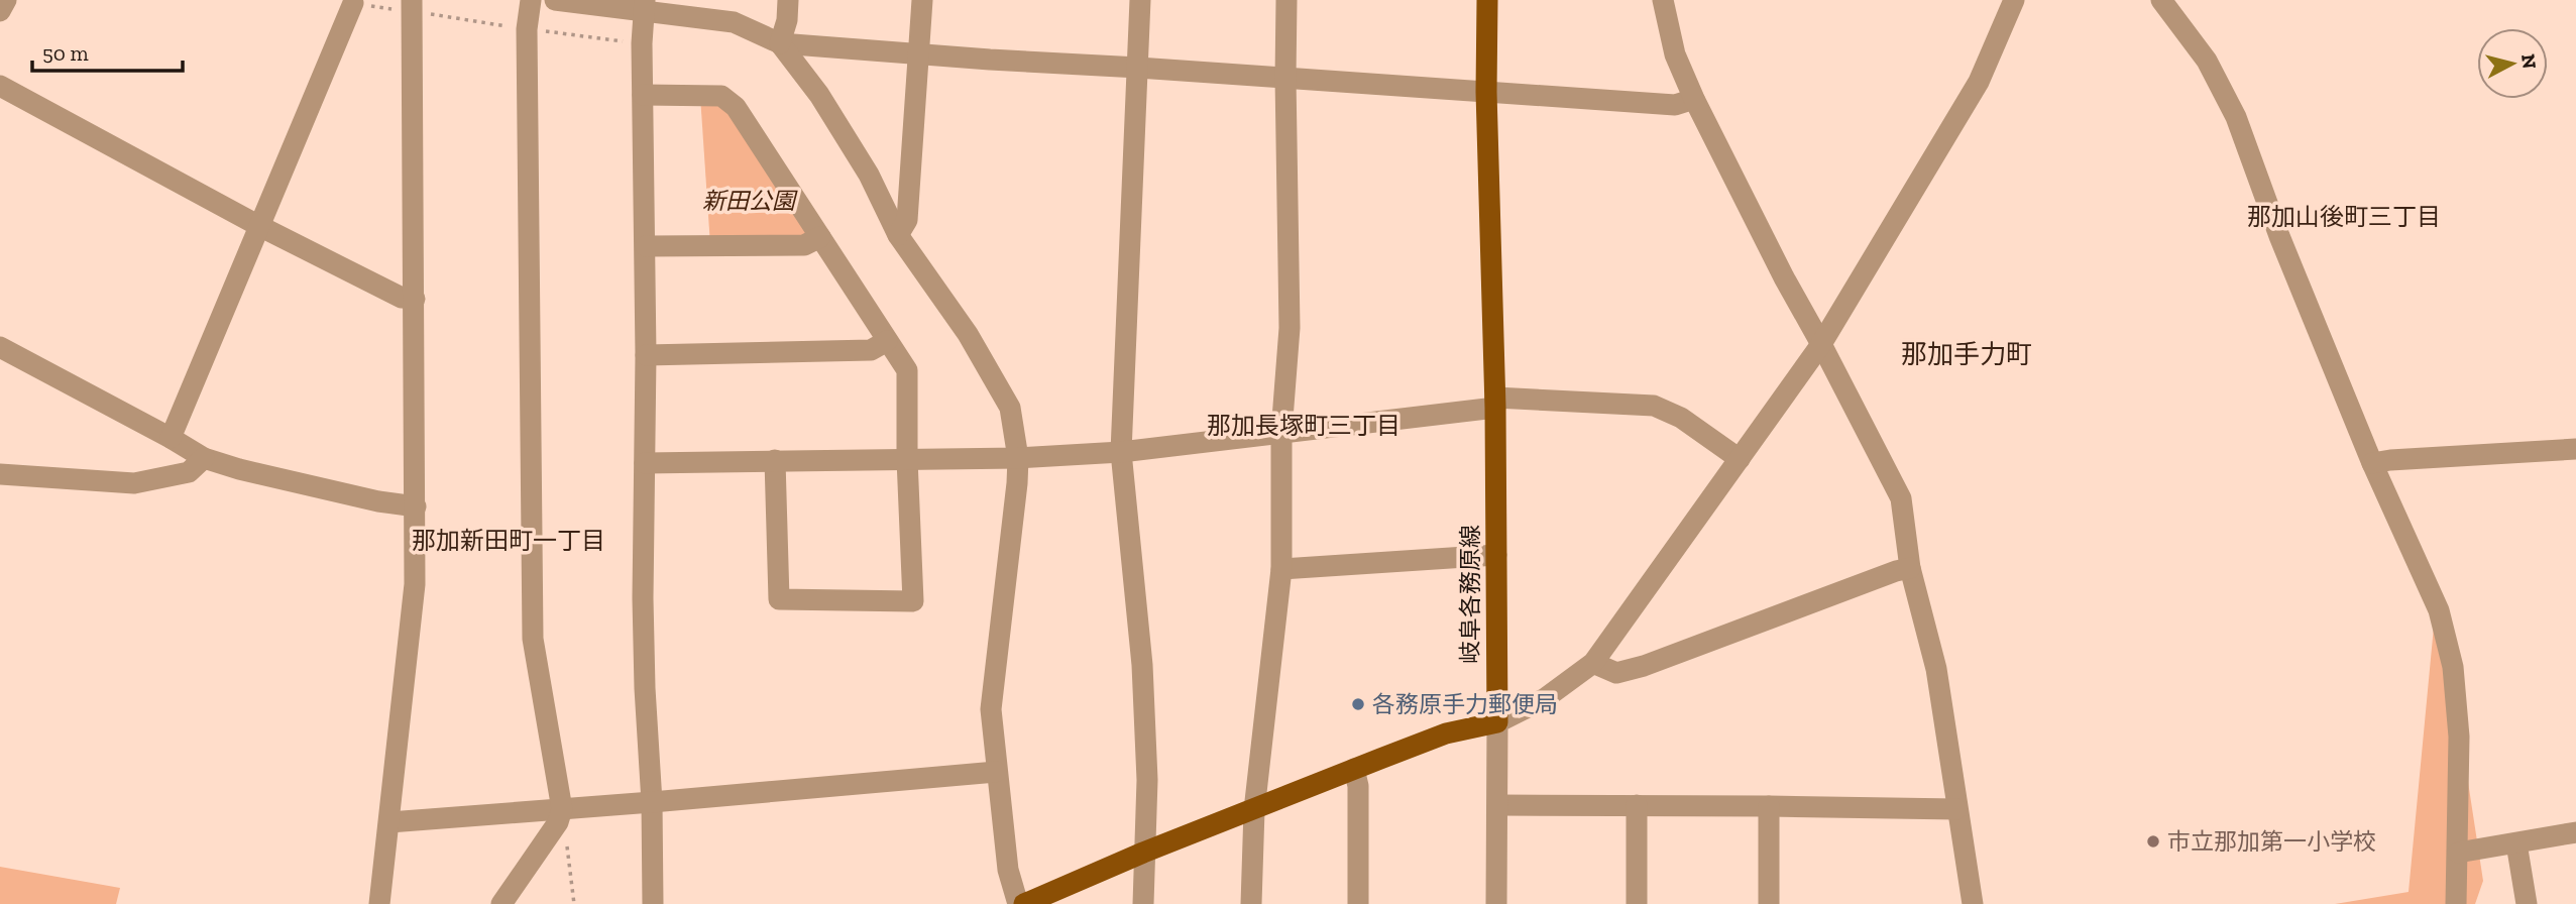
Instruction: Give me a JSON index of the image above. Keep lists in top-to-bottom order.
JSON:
{
  "streets": {
    "main road": ["岐阜各務原線"]
  },
  "districts": [
    "那加山後町三丁目",
    "那加手力町",
    "那加長塚町三丁目",
    "那加新田町一丁目"
  ],
  "parks": ["新田公園"],
  "places": ["各務原手力郵便局", "市立那加第一小学校"],
  "scale_bar": "50 m",
  "north": "right"
}
